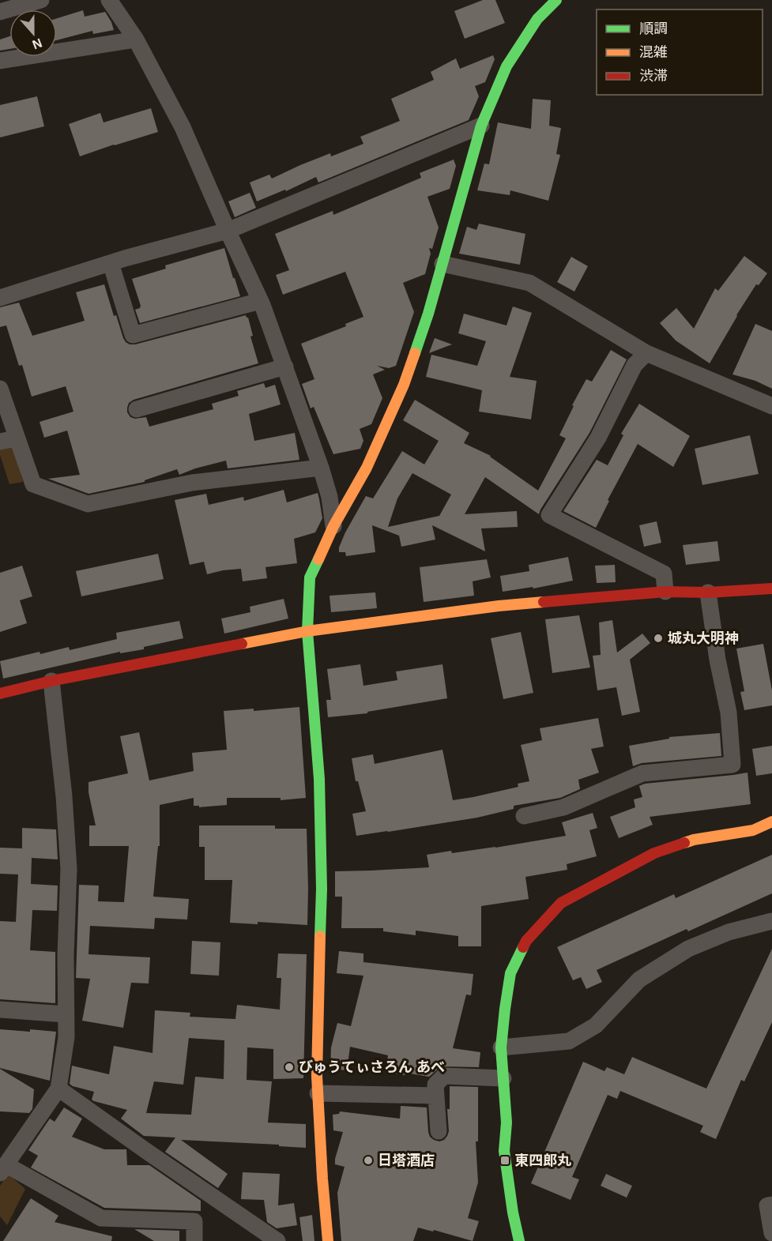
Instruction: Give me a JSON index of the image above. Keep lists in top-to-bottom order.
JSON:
{
  "places": {
    "other": ["城丸大明神", "びゅうてぃさろん あべ", "日塔酒店"],
    "transit": ["東四郎丸"]
  },
  "legend": ["順調", "混雑", "渋滞"],
  "north": "bottom"
}
